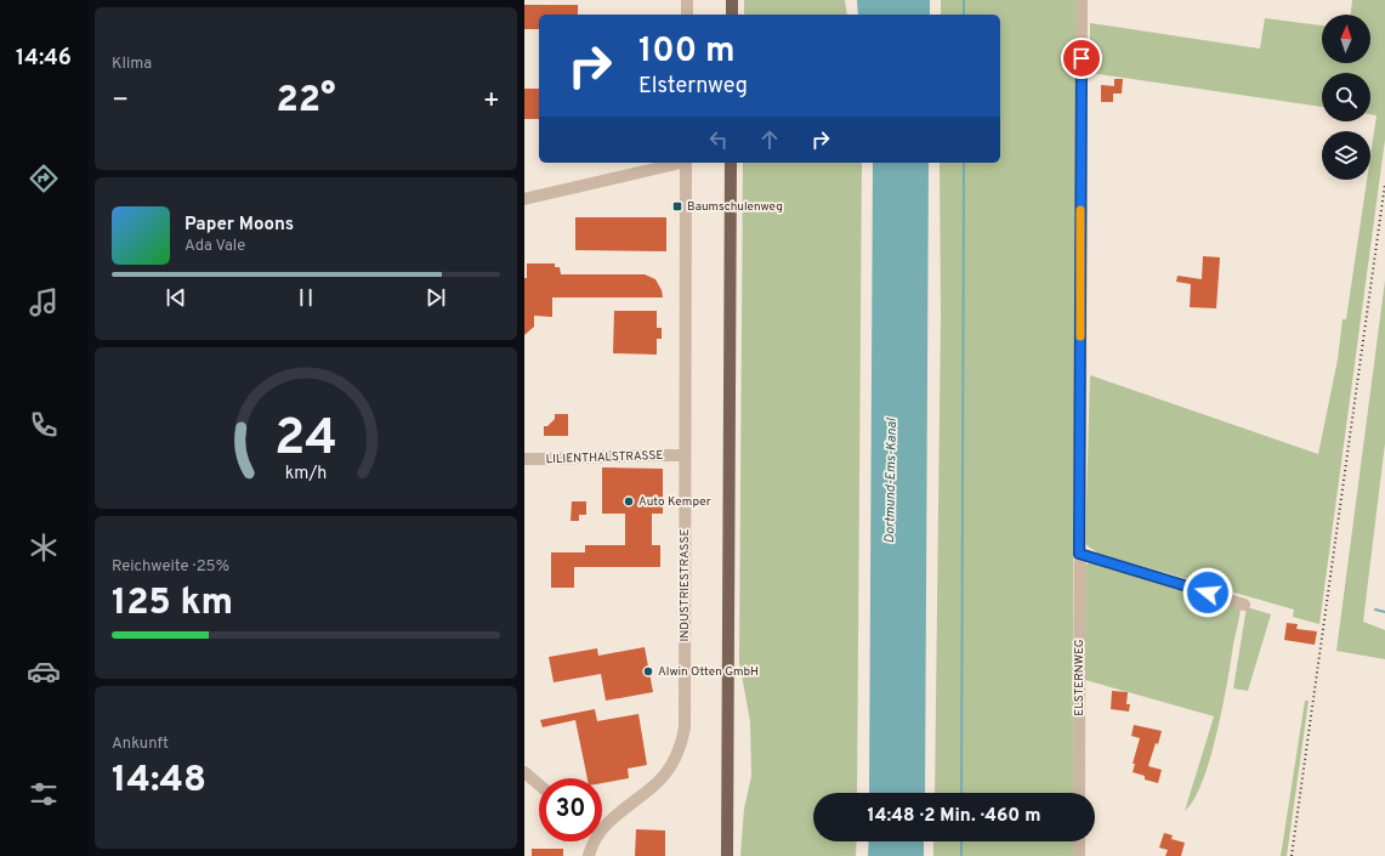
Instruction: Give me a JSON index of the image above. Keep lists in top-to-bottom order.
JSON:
{
  "streets": {
    "street": ["LILIENTHALSTRASSE", "INDUSTRIESTRASSE", "ELSTERNWEG"]
  },
  "crossings": [
    ["LILIENTHALSTRASSE", "INDUSTRIESTRASSE"]
  ],
  "water": ["Dortmund-Ems-Kanal"],
  "places": {
    "transit": ["Baumschulenweg"],
    "other": ["Auto Kemper", "Alwin Otten GmbH"]
  },
  "north": "top",
  "page": {
    "tabs": "14:46",
    "tile": [
      "Klima",
      ["Reichweite · 25%", "125 km"],
      ["Ankunft", "14:48"]
    ],
    "turn": ["100 m", "Elsternweg"],
    "heat": ["−", "22°", "+"],
    "song": ["Paper Moons", "Ada Vale"],
    "limit": "30",
    "trip": "14:48 · 2 Min. · 460 m",
    "gauge": ["24", "km/h"]
  }
}
